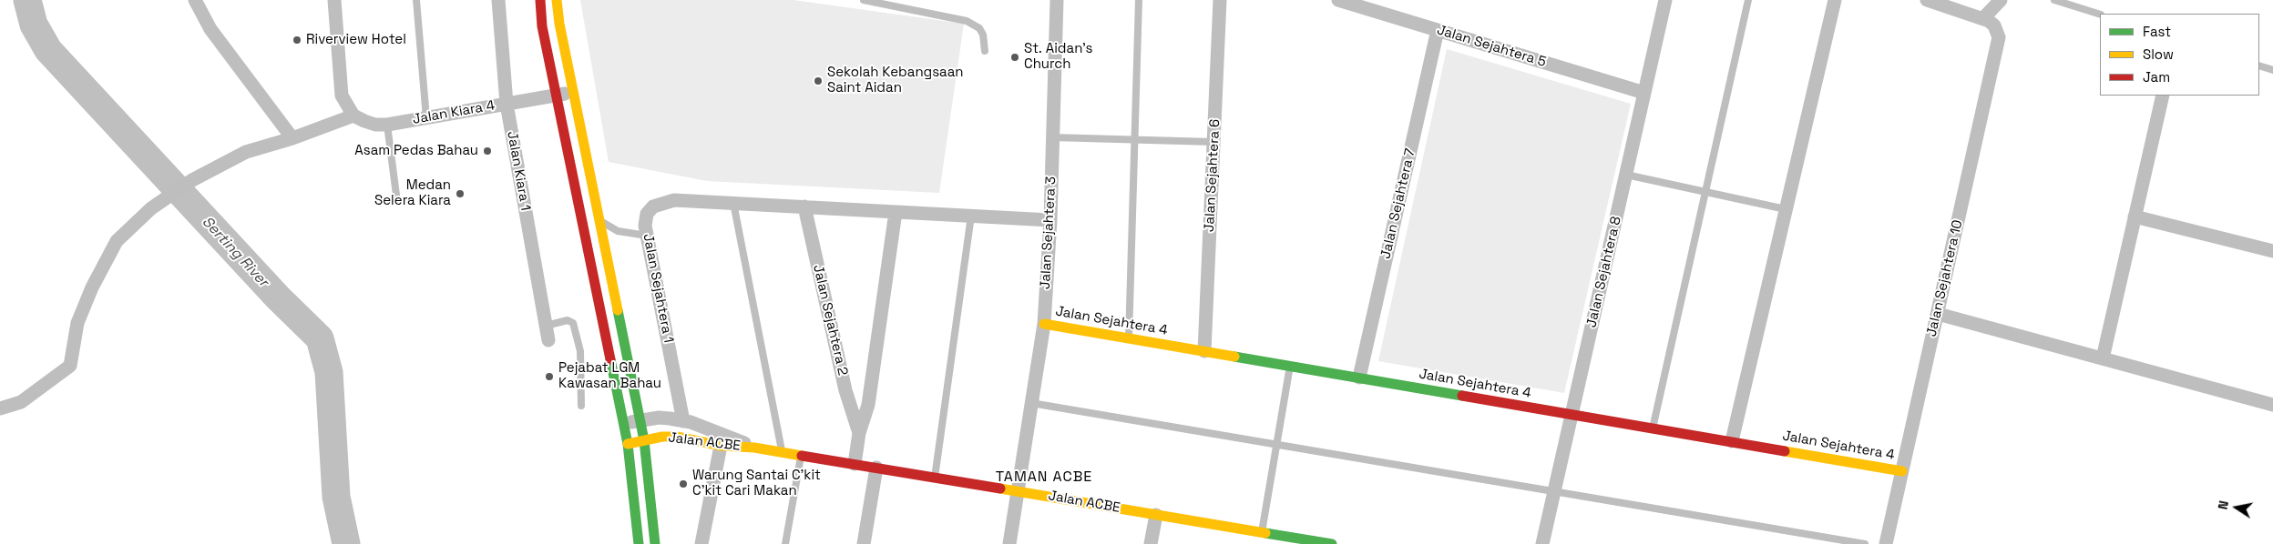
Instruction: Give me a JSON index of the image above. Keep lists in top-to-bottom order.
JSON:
{
  "streets": {
    "street": [
      "Jalan Sejahtera 5",
      "Jalan Kiara 4",
      "Jalan Kiara 1",
      "Jalan Sejahtera 6",
      "Jalan Sejahtera 7",
      "Jalan Sejahtera 3",
      "Jalan Sejahtera 8",
      "Jalan Sejahtera 10",
      "Jalan Sejahtera 1",
      "Jalan Sejahtera 2",
      "Jalan Sejahtera 4",
      "Jalan ACBE"
    ]
  },
  "crossings": [
    ["Jalan Sejahtera 5", "Jalan Sejahtera 7"],
    ["Jalan Sejahtera 5", "Jalan Sejahtera 8"],
    ["Jalan Kiara 4", "Jalan Kiara 1"],
    ["Jalan Sejahtera 6", "Jalan Sejahtera 4"],
    ["Jalan Sejahtera 7", "Jalan Sejahtera 4"],
    ["Jalan Sejahtera 3", "Jalan Sejahtera 4"],
    ["Jalan Sejahtera 3", "Jalan ACBE"],
    ["Jalan Sejahtera 8", "Jalan Sejahtera 4"],
    ["Jalan Sejahtera 10", "Jalan Sejahtera 4"],
    ["Jalan Sejahtera 1", "Jalan ACBE"],
    ["Jalan Sejahtera 2", "Jalan ACBE"]
  ],
  "districts": ["TAMAN ACBE"],
  "water": ["Serting River"],
  "places": [
    "Riverview Hotel",
    "St. Aidan's Church",
    "Sekolah Kebangsaan Saint Aidan",
    "Asam Pedas Bahau",
    "Medan Selera Kiara",
    "Pejabat LGM Kawasan Bahau",
    "Warung Santai C'kit C'kit Cari Makan"
  ],
  "legend": ["Fast", "Slow", "Jam"],
  "north": "left"
}
